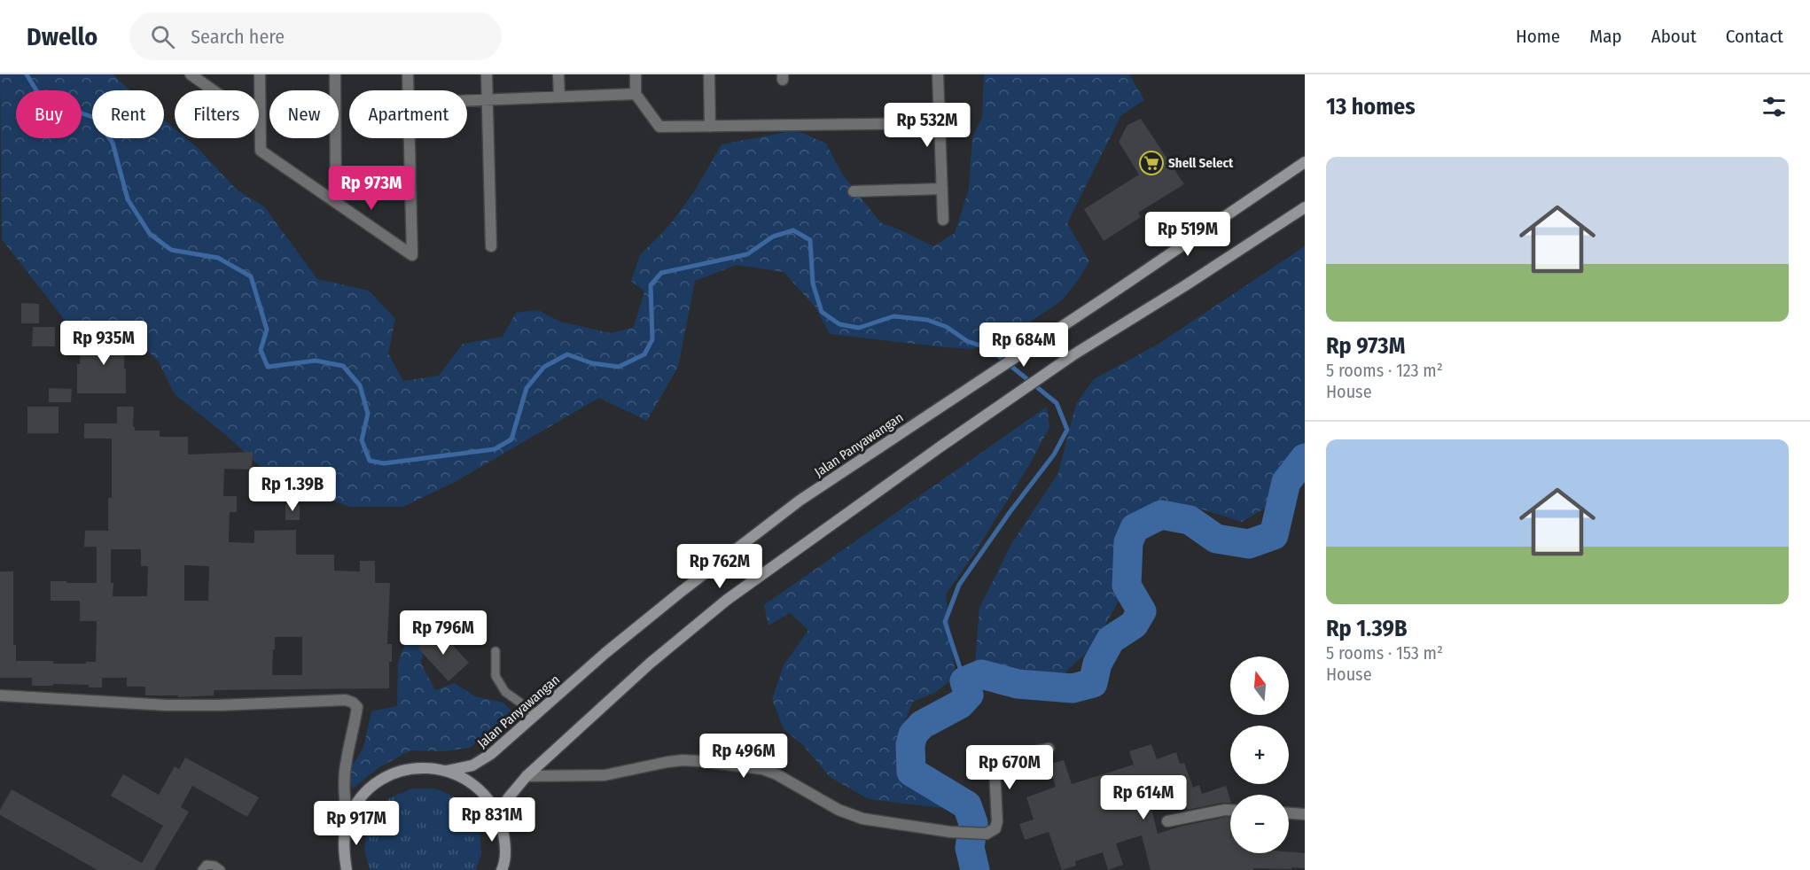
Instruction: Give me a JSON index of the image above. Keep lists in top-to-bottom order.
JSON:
{
  "streets": {
    "main road": ["Jalan Panyawangan"]
  },
  "places": {
    "supermarket": ["Shell Select"]
  },
  "north": "top",
  "page": {
    "header": "Dwello",
    "search": "Search here",
    "nav": [
      "Home",
      "Map",
      "About",
      "Contact"
    ],
    "heading": "13 homes",
    "chip": [
      "Buy",
      "Rent",
      "Filters",
      "New",
      "Apartment"
    ],
    "price": [
      "Rp 532M",
      "Rp 973M",
      "Rp 519M",
      "Rp 935M",
      "Rp 684M",
      "Rp 1.39B",
      "Rp 762M",
      "Rp 796M",
      "Rp 496M",
      "Rp 670M",
      "Rp 614M",
      "Rp 831M",
      "Rp 917M"
    ],
    "list": [
      {
        "name": "Rp 973M",
        "note": "5 rooms · 123 m² · House"
      },
      {
        "name": "Rp 1.39B",
        "note": "5 rooms · 153 m² · House"
      }
    ],
    "map_buttons": ["+", "−"]
  }
}
